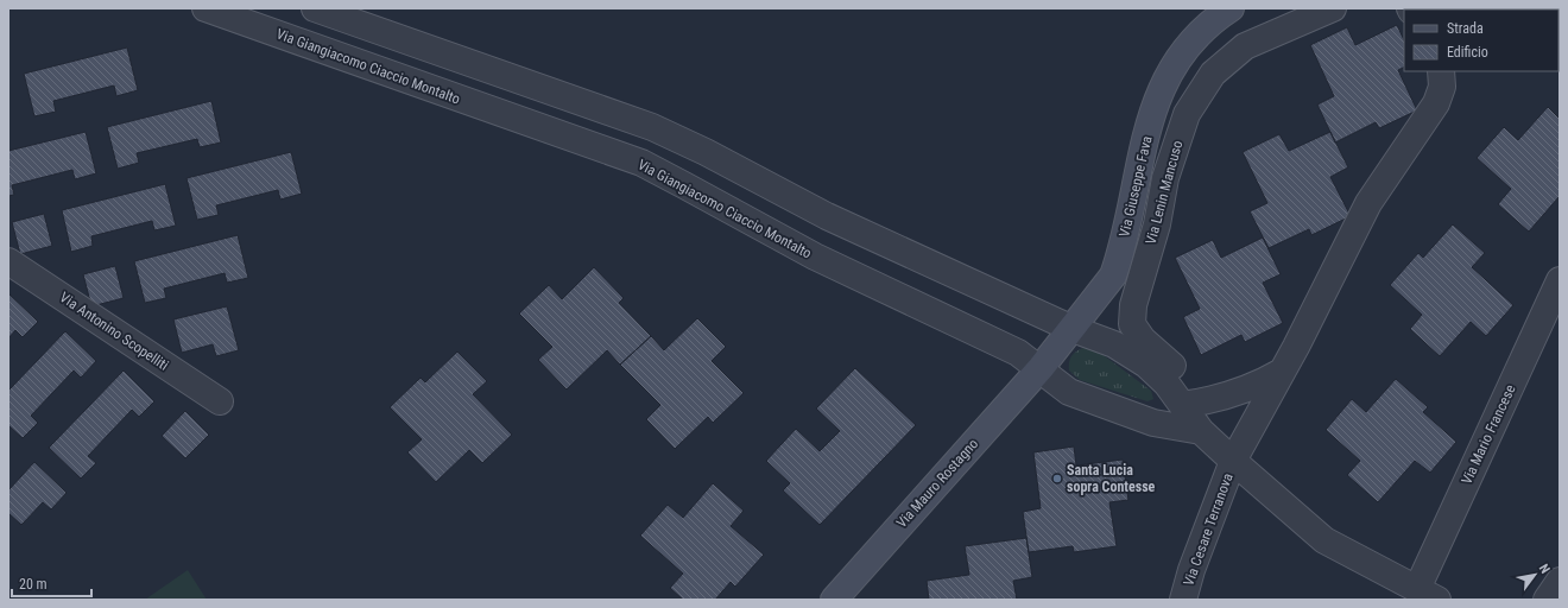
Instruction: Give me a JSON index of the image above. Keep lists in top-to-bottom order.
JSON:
{
  "streets": {
    "street": [
      "Via Giangiacomo Ciaccio Montalto",
      "Via Giuseppe Fava",
      "Via Lenin Mancuso",
      "Via Antonino Scopelliti",
      "Via Mario Francese",
      "Via Mauro Rostagno",
      "Via Cesare Terranova"
    ]
  },
  "crossings": [
    ["Via Giangiacomo Ciaccio Montalto", "Via Giuseppe Fava"],
    ["Via Giangiacomo Ciaccio Montalto", "Via Mauro Rostagno"],
    ["Via Giuseppe Fava", "Via Mauro Rostagno"]
  ],
  "places": ["Santa Lucia sopra Contesse"],
  "legend": ["Strada", "Edificio"],
  "scale_bar": "20 m",
  "north": "top right"
}
